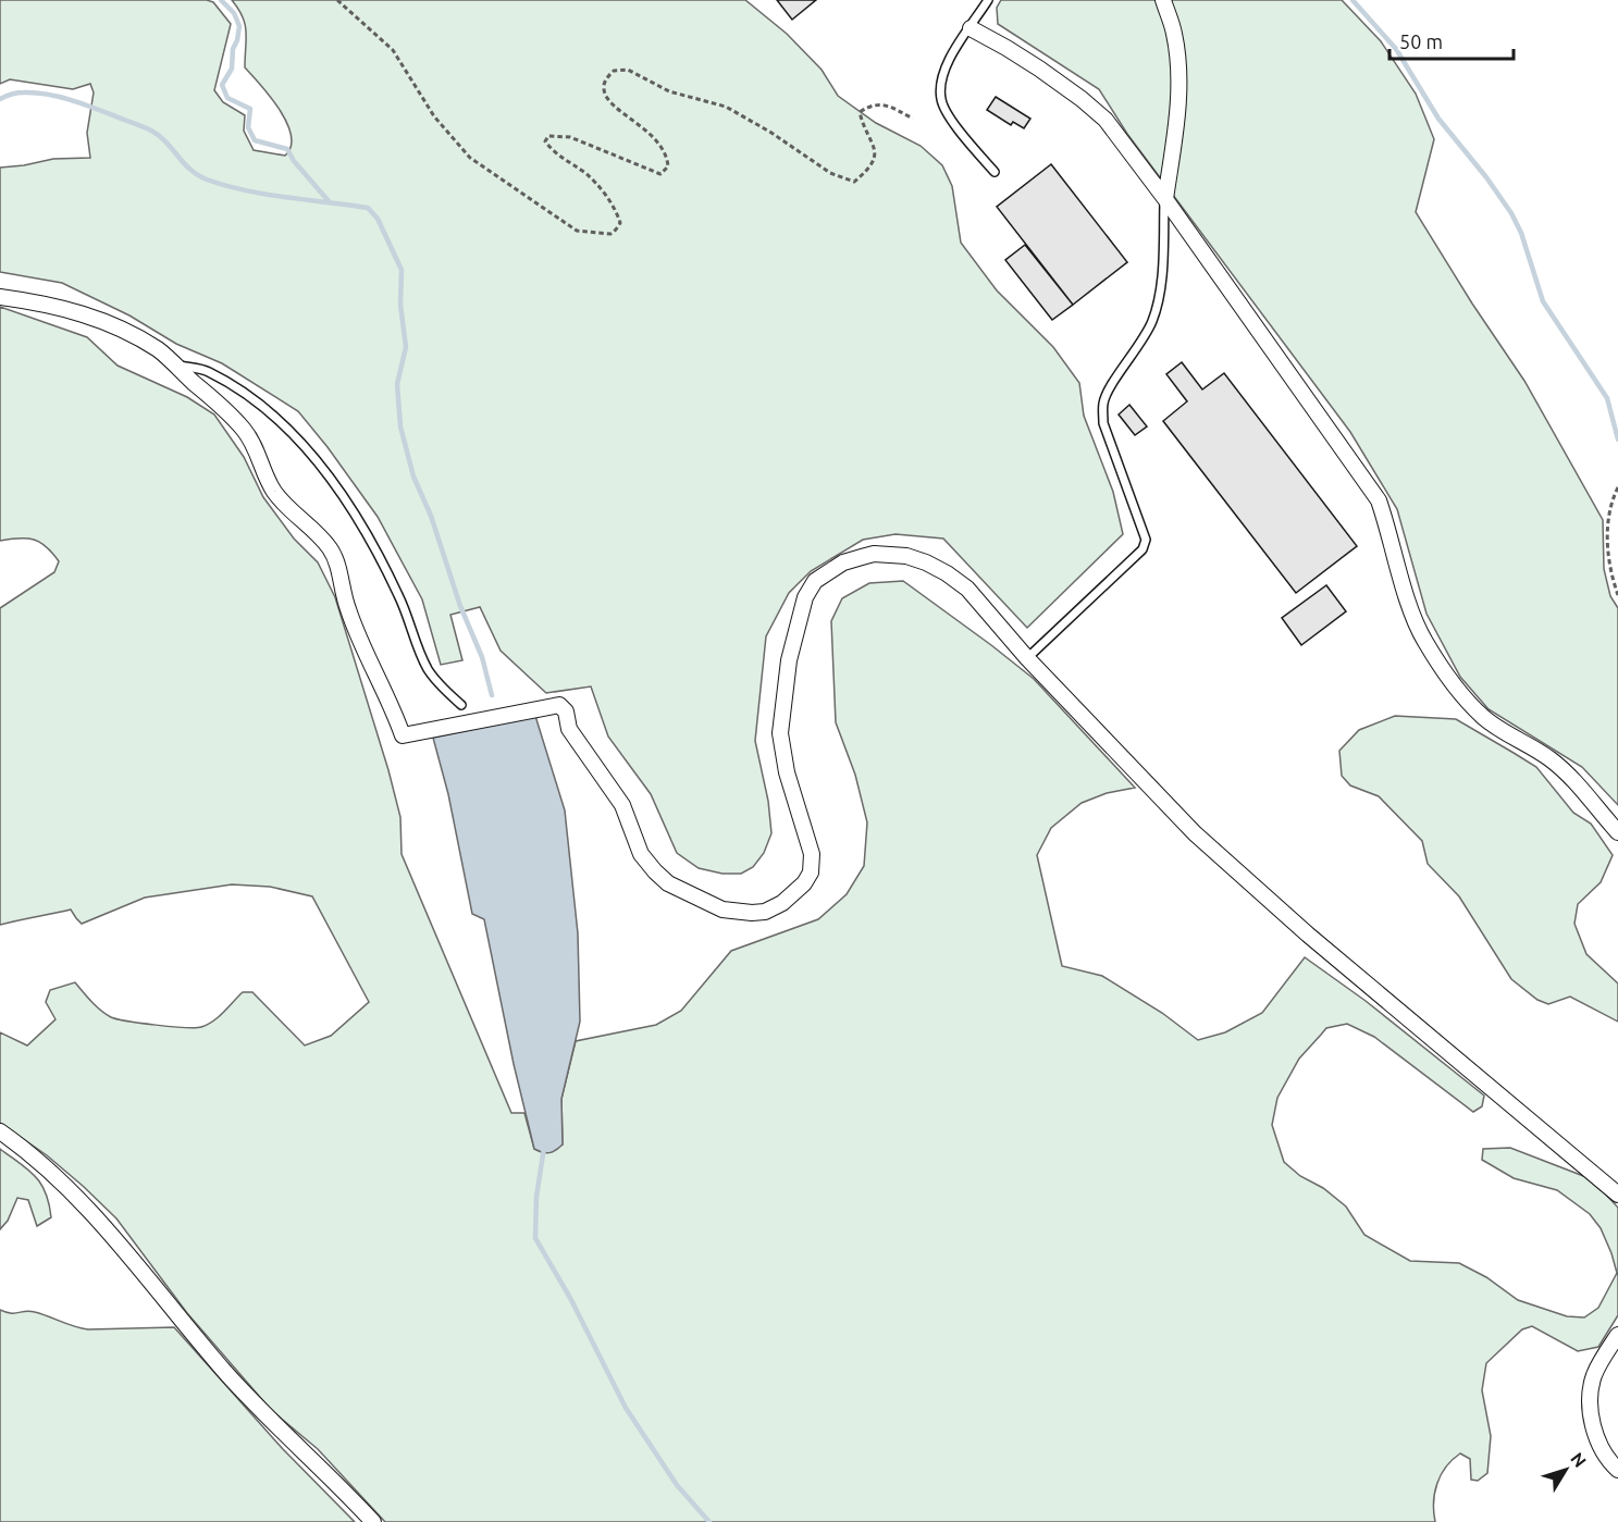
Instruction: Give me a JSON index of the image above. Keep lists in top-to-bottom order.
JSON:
{
  "scale_bar": "50 m",
  "north": "top right"
}
